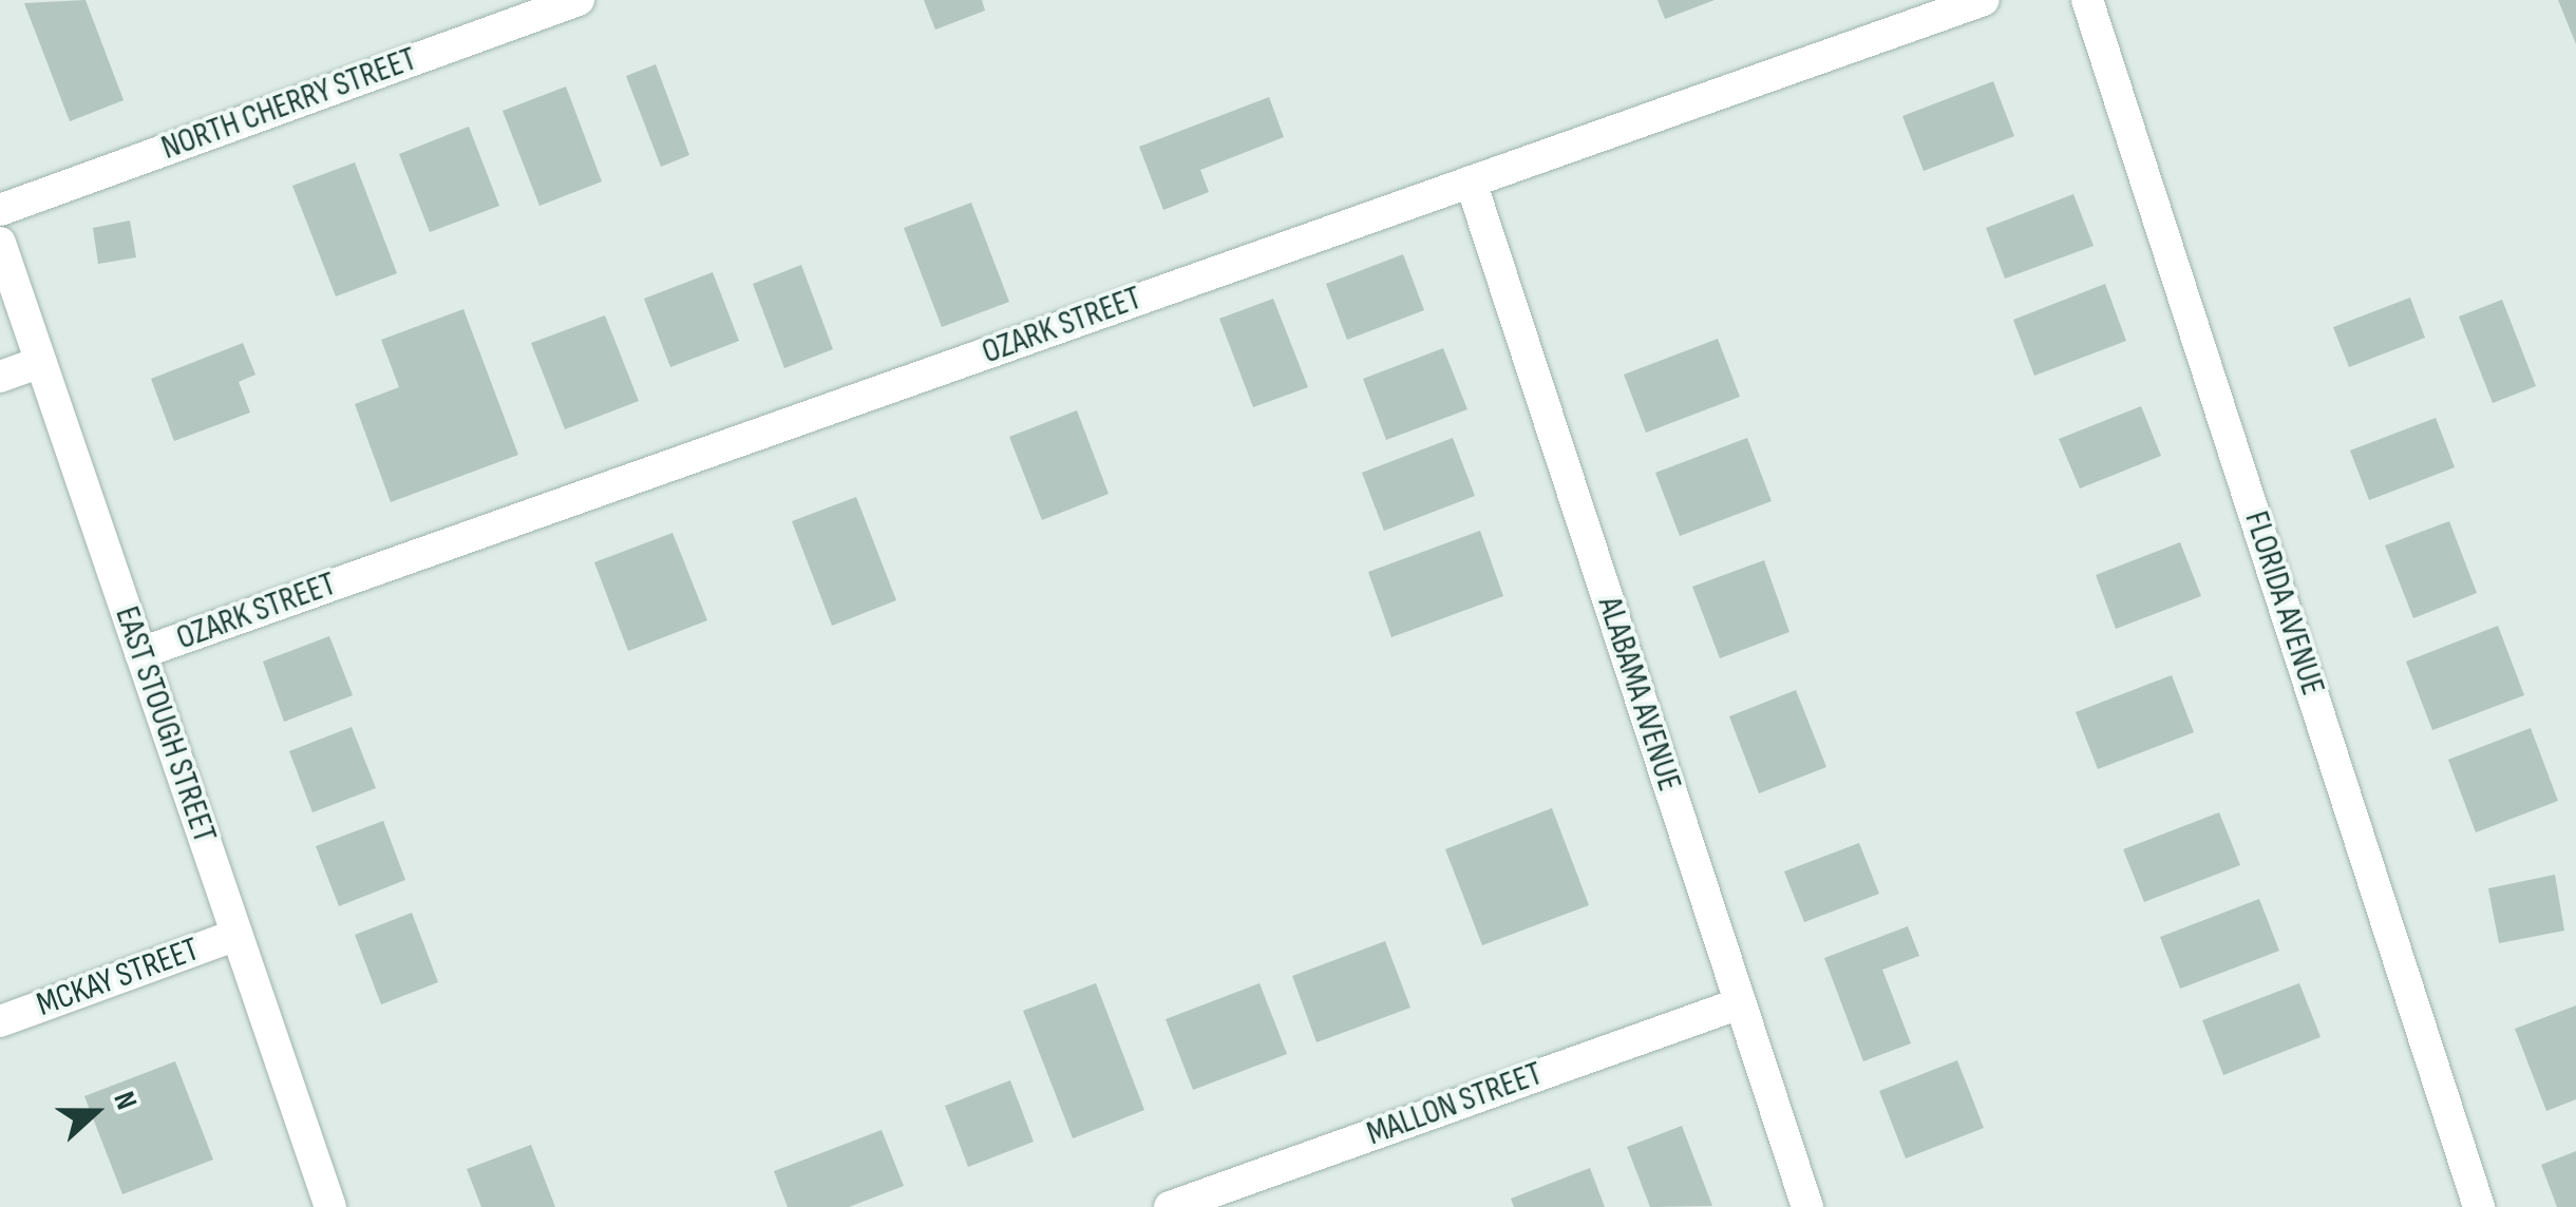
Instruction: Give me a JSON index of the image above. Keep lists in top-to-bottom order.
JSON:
{
  "streets": {
    "street": [
      "NORTH CHERRY STREET",
      "OZARK STREET",
      "FLORIDA AVENUE",
      "ALABAMA AVENUE",
      "EAST STOUGH STREET",
      "MCKAY STREET",
      "MALLON STREET"
    ]
  },
  "crossings": [
    ["OZARK STREET", "ALABAMA AVENUE"],
    ["OZARK STREET", "EAST STOUGH STREET"],
    ["ALABAMA AVENUE", "MALLON STREET"],
    ["EAST STOUGH STREET", "MCKAY STREET"]
  ],
  "north": "right"
}
